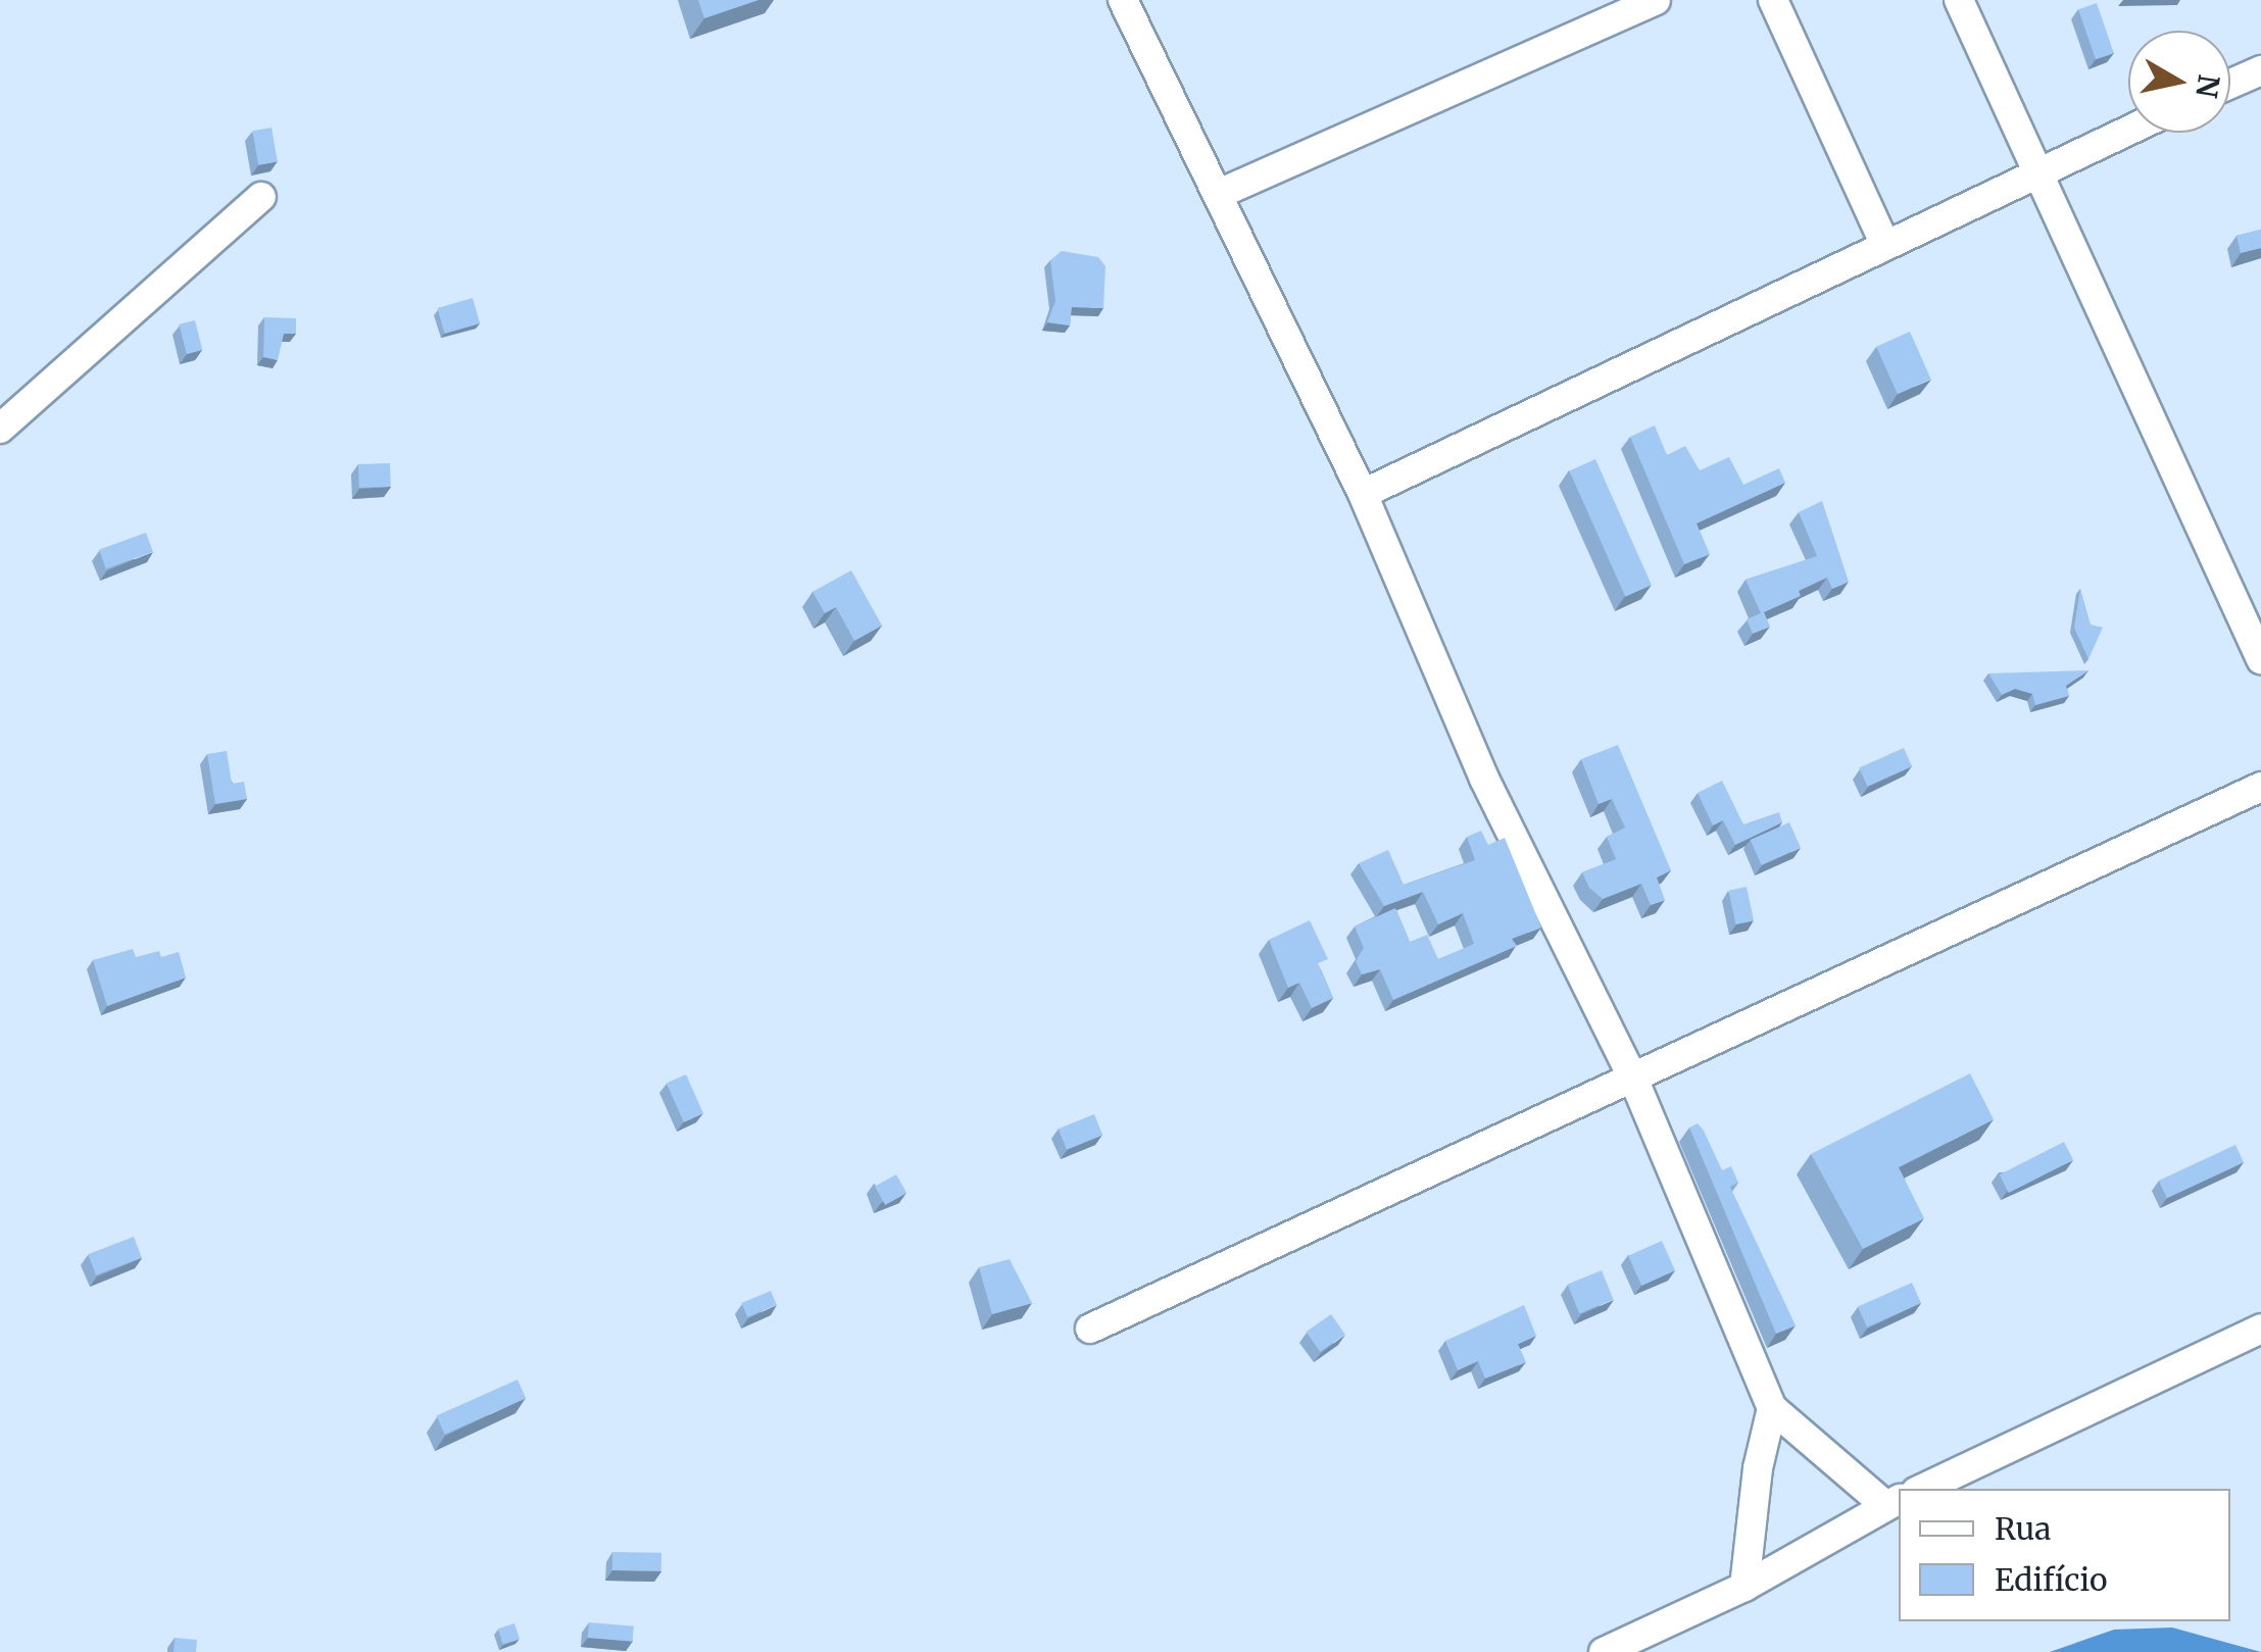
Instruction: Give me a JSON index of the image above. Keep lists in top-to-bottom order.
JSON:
{
  "legend": ["Rua", "Edifício"],
  "north": "right"
}
